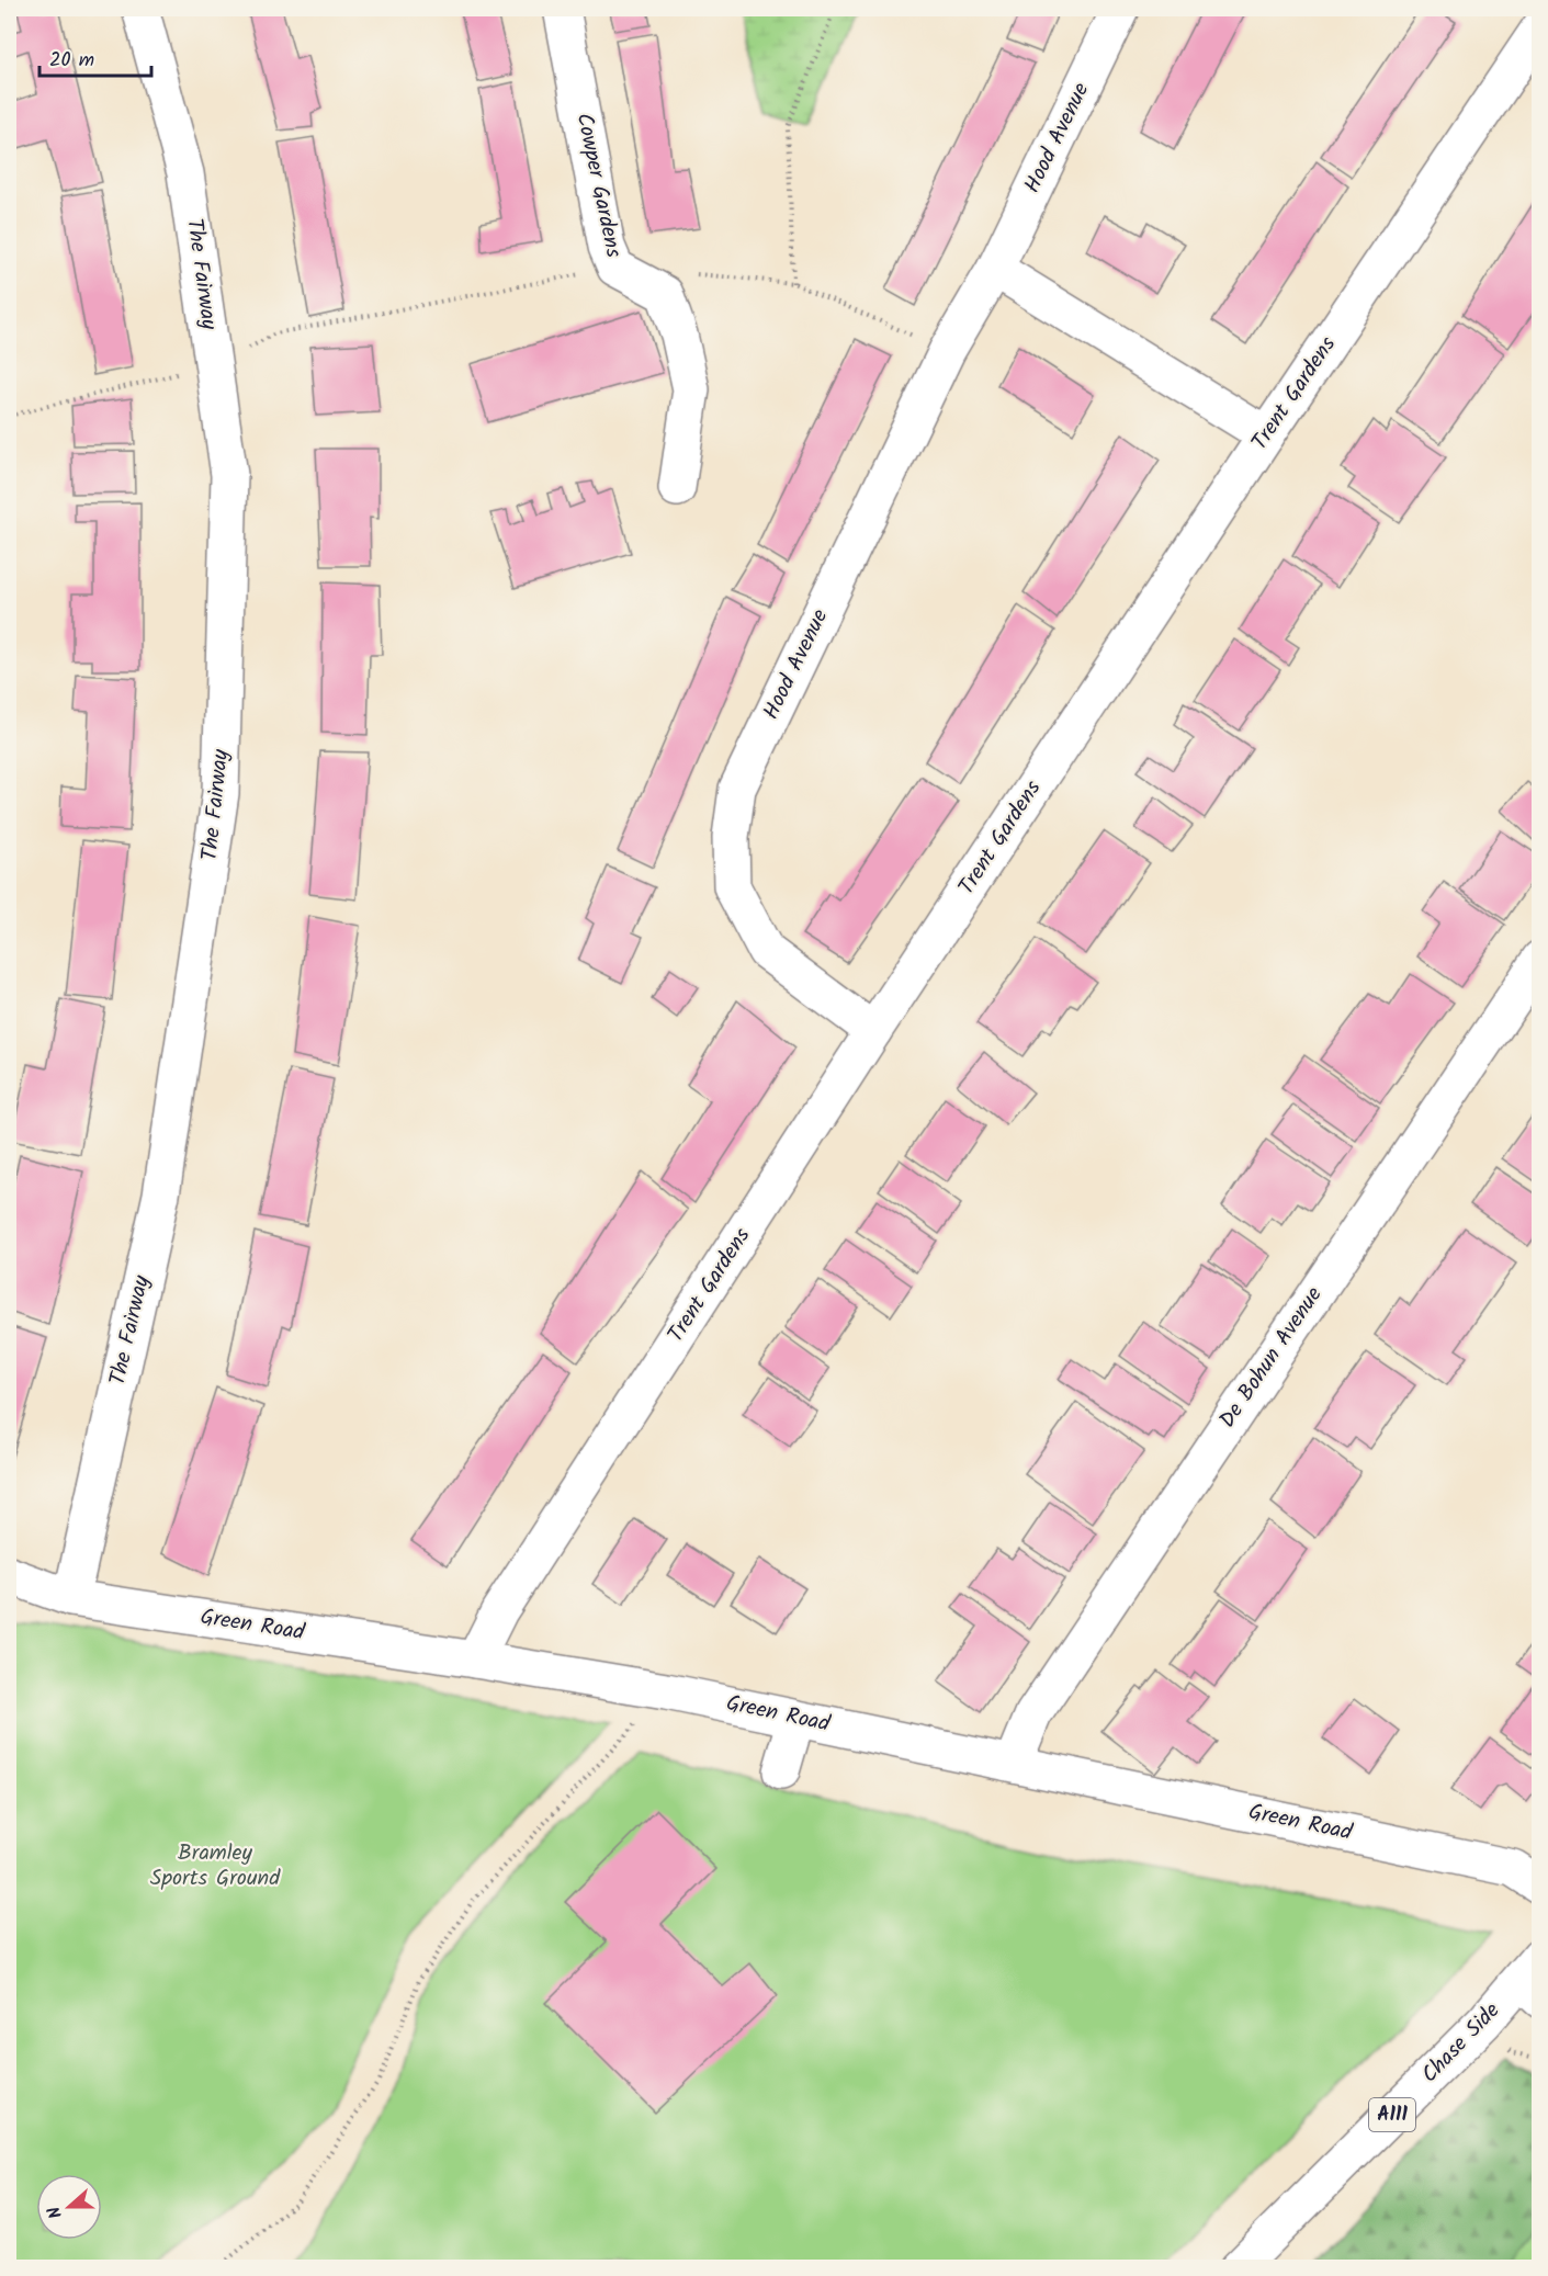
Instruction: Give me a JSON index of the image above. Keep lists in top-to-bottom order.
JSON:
{
  "streets": {
    "street": [
      "Hood Avenue",
      "Cowper Gardens",
      "The Fairway",
      "Trent Gardens",
      "De Bohun Avenue",
      "Green Road",
      "Chase Side",
      "A111"
    ]
  },
  "crossings": [
    ["Hood Avenue", "Trent Gardens"],
    ["The Fairway", "Green Road"],
    ["Trent Gardens", "Green Road"],
    ["De Bohun Avenue", "Green Road"]
  ],
  "parks": ["Bramley Sports Ground"],
  "scale_bar": "20 m",
  "north": "left"
}
